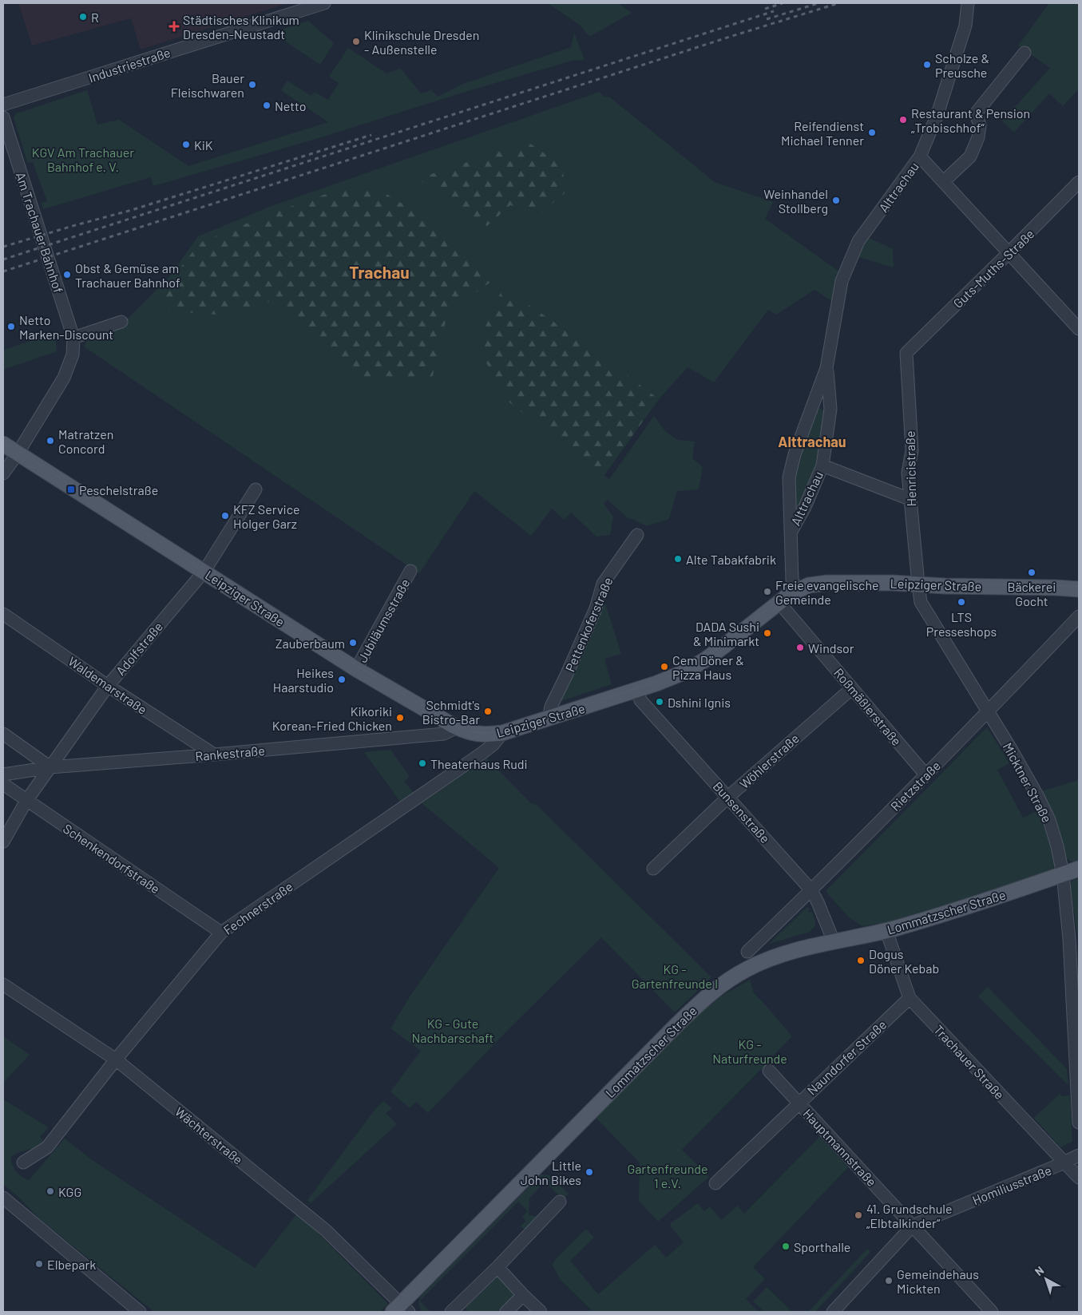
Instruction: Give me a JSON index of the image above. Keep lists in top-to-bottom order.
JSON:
{
  "streets": {
    "main road": ["Leipziger Straße", "Lommatzscher Straße"],
    "street": [
      "Industriestraße",
      "Alttrachau",
      "Am Trachauer Bahnhof",
      "Guts-Muths-Straße",
      "Henricistraße",
      "Jubiläumsstraße",
      "Pettenkoferstraße",
      "Adolfstraße",
      "Waldemarstraße",
      "Roßmäßlerstraße",
      "Rankestraße",
      "Wöhlerstraße",
      "Micktner Straße",
      "Rietzstraße",
      "Bunsenstraße",
      "Schenkendorfstraße",
      "Fechnerstraße",
      "Naundorfer Straße",
      "Trachauer Straße",
      "Wächterstraße",
      "Hauptmannstraße",
      "Homiliusstraße"
    ]
  },
  "crossings": [
    ["Alttrachau", "Leipziger Straße"],
    ["Am Trachauer Bahnhof", "Leipziger Straße"],
    ["Guts-Muths-Straße", "Henricistraße"],
    ["Henricistraße", "Leipziger Straße"],
    ["Henricistraße", "Micktner Straße"],
    ["Leipziger Straße", "Jubiläumsstraße"],
    ["Leipziger Straße", "Pettenkoferstraße"],
    ["Leipziger Straße", "Adolfstraße"],
    ["Leipziger Straße", "Roßmäßlerstraße"],
    ["Leipziger Straße", "Rankestraße"],
    ["Leipziger Straße", "Micktner Straße"],
    ["Leipziger Straße", "Bunsenstraße"],
    ["Leipziger Straße", "Fechnerstraße"],
    ["Adolfstraße", "Waldemarstraße"],
    ["Adolfstraße", "Rankestraße"],
    ["Adolfstraße", "Schenkendorfstraße"],
    ["Waldemarstraße", "Rankestraße"],
    ["Roßmäßlerstraße", "Wöhlerstraße"],
    ["Roßmäßlerstraße", "Rietzstraße"],
    ["Wöhlerstraße", "Bunsenstraße"],
    ["Micktner Straße", "Rietzstraße"],
    ["Micktner Straße", "Lommatzscher Straße"],
    ["Rietzstraße", "Bunsenstraße"],
    ["Bunsenstraße", "Lommatzscher Straße"],
    ["Schenkendorfstraße", "Fechnerstraße"],
    ["Fechnerstraße", "Wächterstraße"],
    ["Lommatzscher Straße", "Trachauer Straße"],
    ["Lommatzscher Straße", "Wächterstraße"],
    ["Naundorfer Straße", "Trachauer Straße"],
    ["Naundorfer Straße", "Hauptmannstraße"],
    ["Trachauer Straße", "Homiliusstraße"],
    ["Hauptmannstraße", "Homiliusstraße"]
  ],
  "districts": ["Trachau", "Alttrachau"],
  "parks": [
    "KGV Am Trachauer Bahnhof e. V.",
    "KG - Gartenfreunde I",
    "KG - Gute Nachbarschaft",
    "KG - Naturfreunde",
    "Gartenfreunde 1 e.V."
  ],
  "places": {
    "other": [
      "R",
      "Klinikschule Dresden - Außenstelle",
      "Scholze & Preusche",
      "Bauer Fleischwaren",
      "Netto",
      "Restaurant & Pension „Trobischhof“",
      "Reifendienst Michael Tenner",
      "KiK",
      "Weinhandel Stollberg",
      "Obst & Gemüse am Trachauer Bahnhof",
      "Netto Marken-Discount",
      "Matratzen Concord",
      "KFZ Service Holger Garz",
      "Alte Tabakfabrik",
      "Bäckerei Gocht",
      "Freie evangelische Gemeinde",
      "LTS Presseshops",
      "DADA Sushi & Minimarkt",
      "Zauberbaum",
      "Windsor",
      "Cem Döner & Pizza Haus",
      "Heikes Haarstudio",
      "Dshini Ignis",
      "Schmidt's Bistro-Bar",
      "Kikoriki Korean-Fried Chicken",
      "Theaterhaus Rudi",
      "Dogus Döner Kebab",
      "Little John Bikes",
      "KGG",
      "41. Grundschule „Elbtalkinder“",
      "Sporthalle",
      "Elbepark",
      "Gemeindehaus Mickten"
    ],
    "health": ["Städtisches Klinikum Dresden-Neustadt"],
    "transit": ["Peschelstraße"]
  },
  "north": "top left"
}
